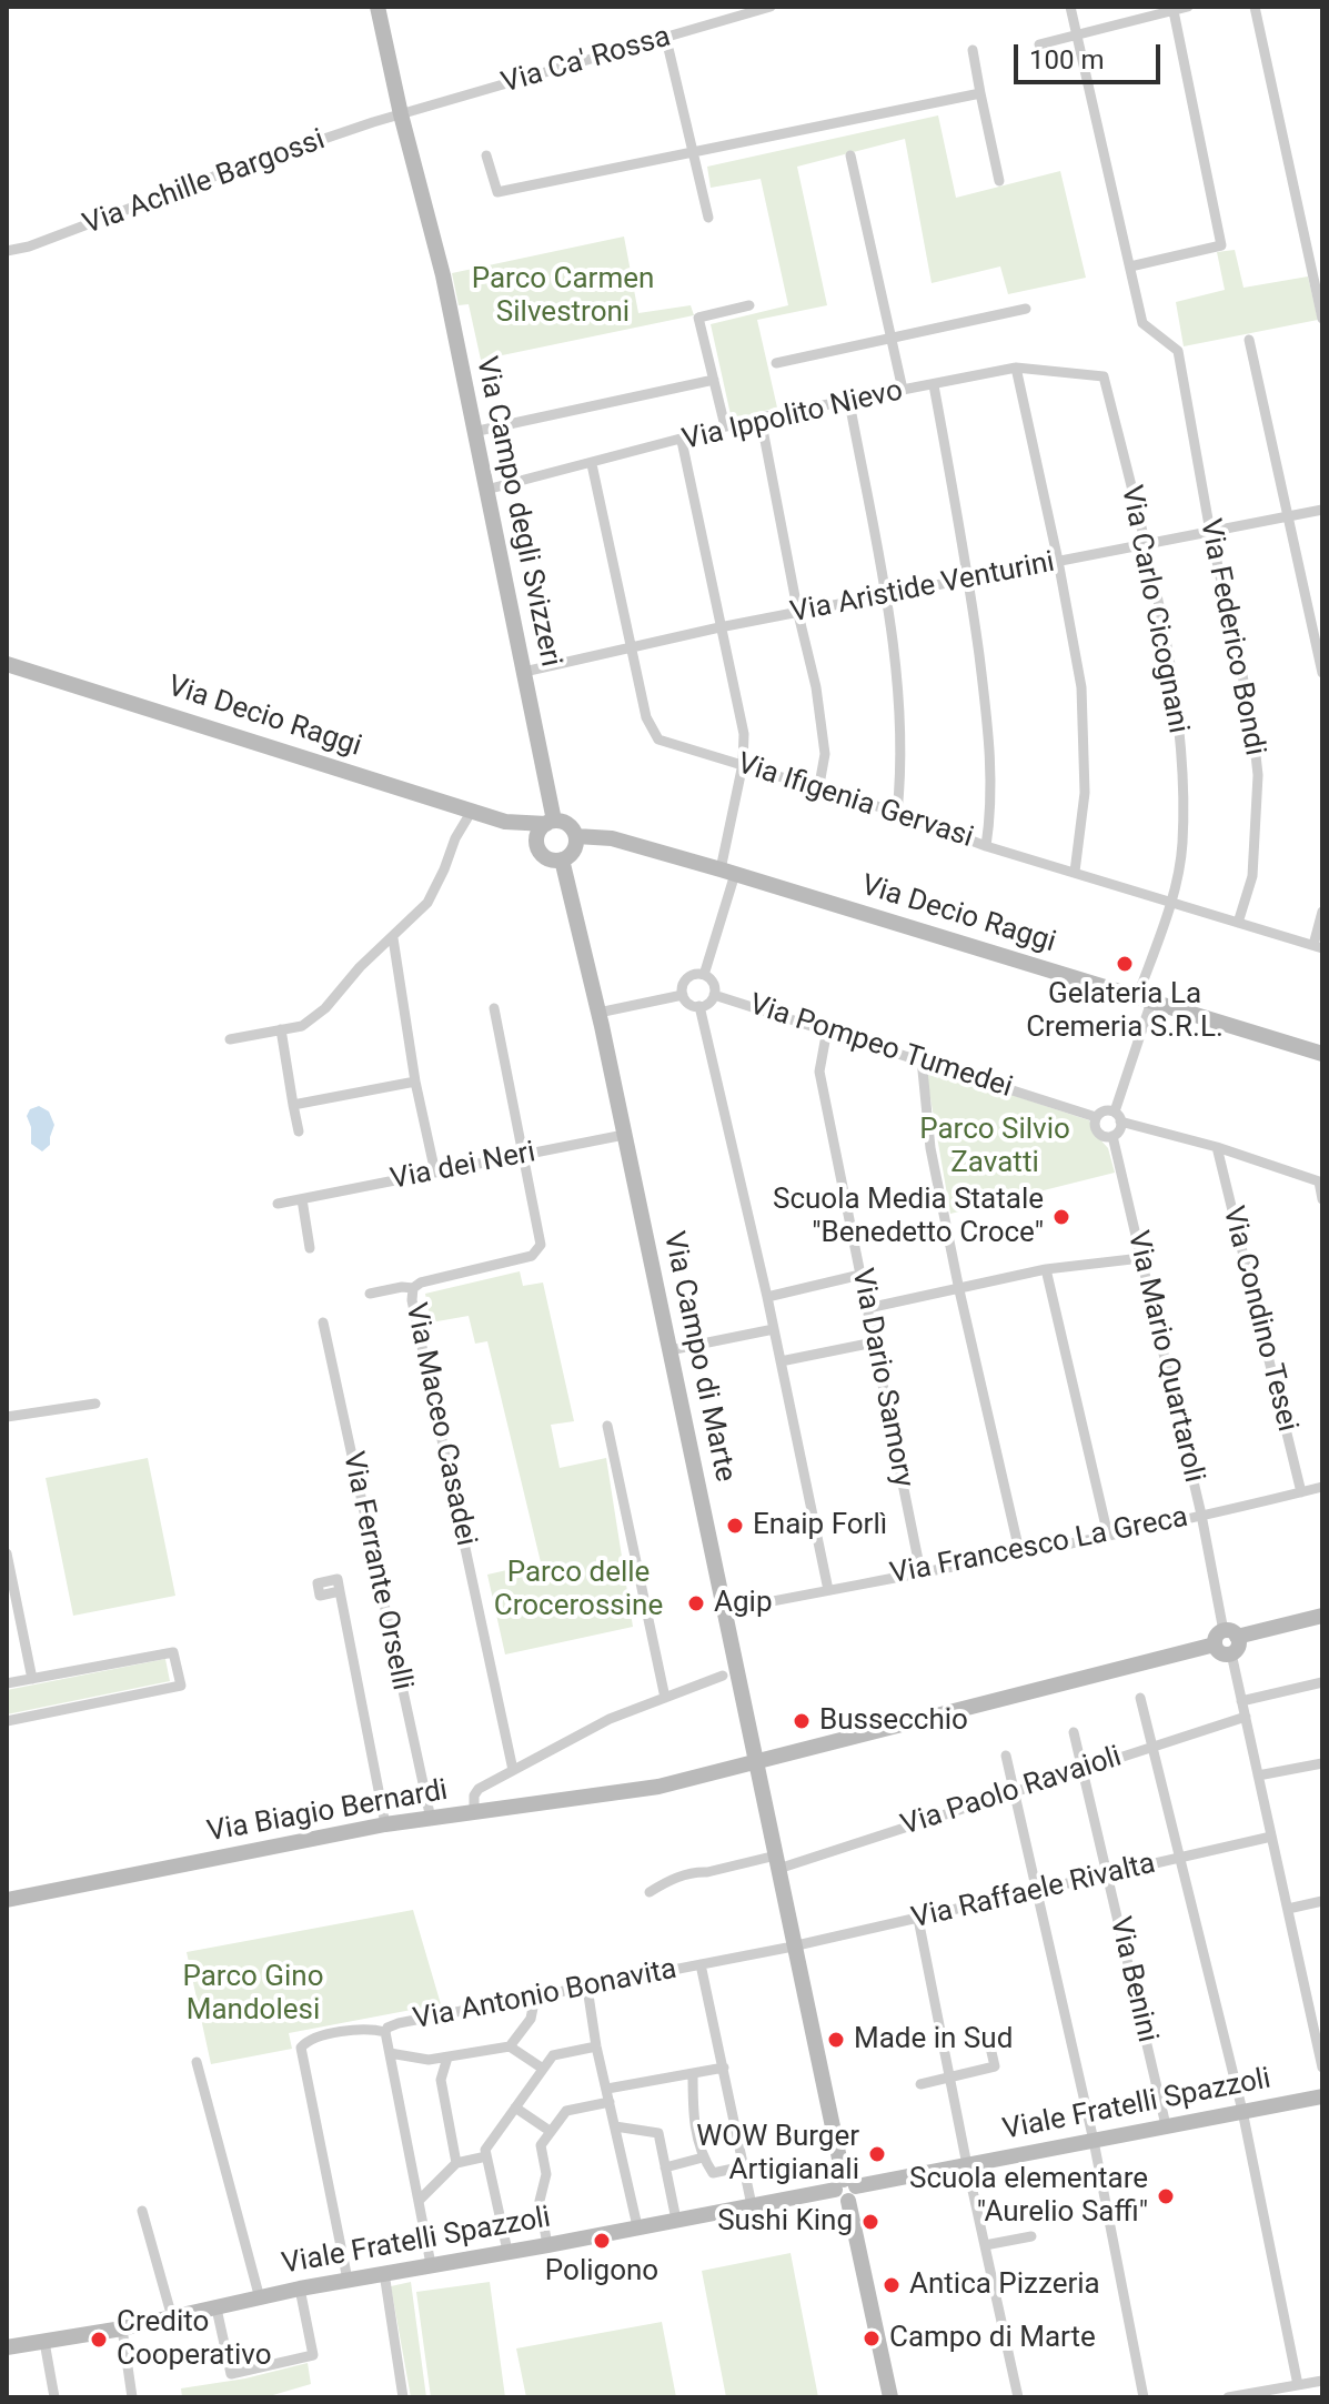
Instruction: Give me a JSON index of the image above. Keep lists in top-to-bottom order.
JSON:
{
  "streets": {
    "main road": [
      "Via Campo degli Svizzeri",
      "Via Decio Raggi",
      "Via Campo di Marte",
      "Via Biagio Bernardi",
      "Viale Fratelli Spazzoli"
    ],
    "street": [
      "Via Ca' Rossa",
      "Via Achille Bargossi",
      "Via Ippolito Nievo",
      "Via Aristide Venturini",
      "Via Carlo Cicognani",
      "Via Federico Bondi",
      "Via Ifigenia Gervasi",
      "Via Pompeo Tumedei",
      "Via dei Neri",
      "Via Condino Tesei",
      "Via Mario Quartaroli",
      "Via Dario Samory",
      "Via Maceo Casadei",
      "Via Francesco La Greca",
      "Via Ferrante Orselli",
      "Via Paolo Ravaioli",
      "Via Raffaele Rivalta",
      "Via Benini",
      "Via Antonio Bonavita"
    ]
  },
  "crossings": [
    ["Via Ca' Rossa", "Via Achille Bargossi"],
    ["Via Ca' Rossa", "Via Campo degli Svizzeri"],
    ["Via Achille Bargossi", "Via Campo degli Svizzeri"],
    ["Via Ippolito Nievo", "Via Campo degli Svizzeri"],
    ["Via Ippolito Nievo", "Via Carlo Cicognani"],
    ["Via Ippolito Nievo", "Via Ifigenia Gervasi"],
    ["Via Campo degli Svizzeri", "Via Aristide Venturini"],
    ["Via Campo degli Svizzeri", "Via Decio Raggi"],
    ["Via Campo degli Svizzeri", "Via Campo di Marte"],
    ["Via Aristide Venturini", "Via Carlo Cicognani"],
    ["Via Aristide Venturini", "Via Federico Bondi"],
    ["Via Aristide Venturini", "Via Ifigenia Gervasi"],
    ["Via Carlo Cicognani", "Via Decio Raggi"],
    ["Via Carlo Cicognani", "Via Ifigenia Gervasi"],
    ["Via Federico Bondi", "Via Ifigenia Gervasi"],
    ["Via Decio Raggi", "Via Campo di Marte"],
    ["Via Pompeo Tumedei", "Via Mario Quartaroli"],
    ["Via Pompeo Tumedei", "Via Dario Samory"],
    ["Via dei Neri", "Via Campo di Marte"],
    ["Via Condino Tesei", "Via Francesco La Greca"],
    ["Via Campo di Marte", "Via Paolo Ravaioli"],
    ["Via Campo di Marte", "Via Raffaele Rivalta"],
    ["Via Campo di Marte", "Via Antonio Bonavita"],
    ["Via Campo di Marte", "Viale Fratelli Spazzoli"],
    ["Via Mario Quartaroli", "Via Francesco La Greca"],
    ["Via Mario Quartaroli", "Via Paolo Ravaioli"],
    ["Via Mario Quartaroli", "Via Raffaele Rivalta"],
    ["Via Dario Samory", "Via Francesco La Greca"],
    ["Via Maceo Casadei", "Via Biagio Bernardi"],
    ["Via Ferrante Orselli", "Via Biagio Bernardi"],
    ["Via Paolo Ravaioli", "Via Benini"],
    ["Via Raffaele Rivalta", "Via Benini"],
    ["Via Raffaele Rivalta", "Via Antonio Bonavita"],
    ["Via Benini", "Viale Fratelli Spazzoli"],
    ["Via Antonio Bonavita", "Viale Fratelli Spazzoli"]
  ],
  "parks": [
    "Parco Carmen Silvestroni",
    "Parco Silvio Zavatti",
    "Parco delle Crocerossine",
    "Parco Gino Mandolesi"
  ],
  "places": [
    "Gelateria La Cremeria S.R.L.",
    "Scuola Media Statale \"Benedetto Croce\"",
    "Enaip Forlì",
    "Agip",
    "Bussecchio",
    "Made in Sud",
    "WOW Burger Artigianali",
    "Scuola elementare \"Aurelio Saffi\"",
    "Sushi King",
    "Poligono",
    "Antica Pizzeria",
    "Campo di Marte",
    "Credito Cooperativo"
  ],
  "scale_bar": "100 m"
}
